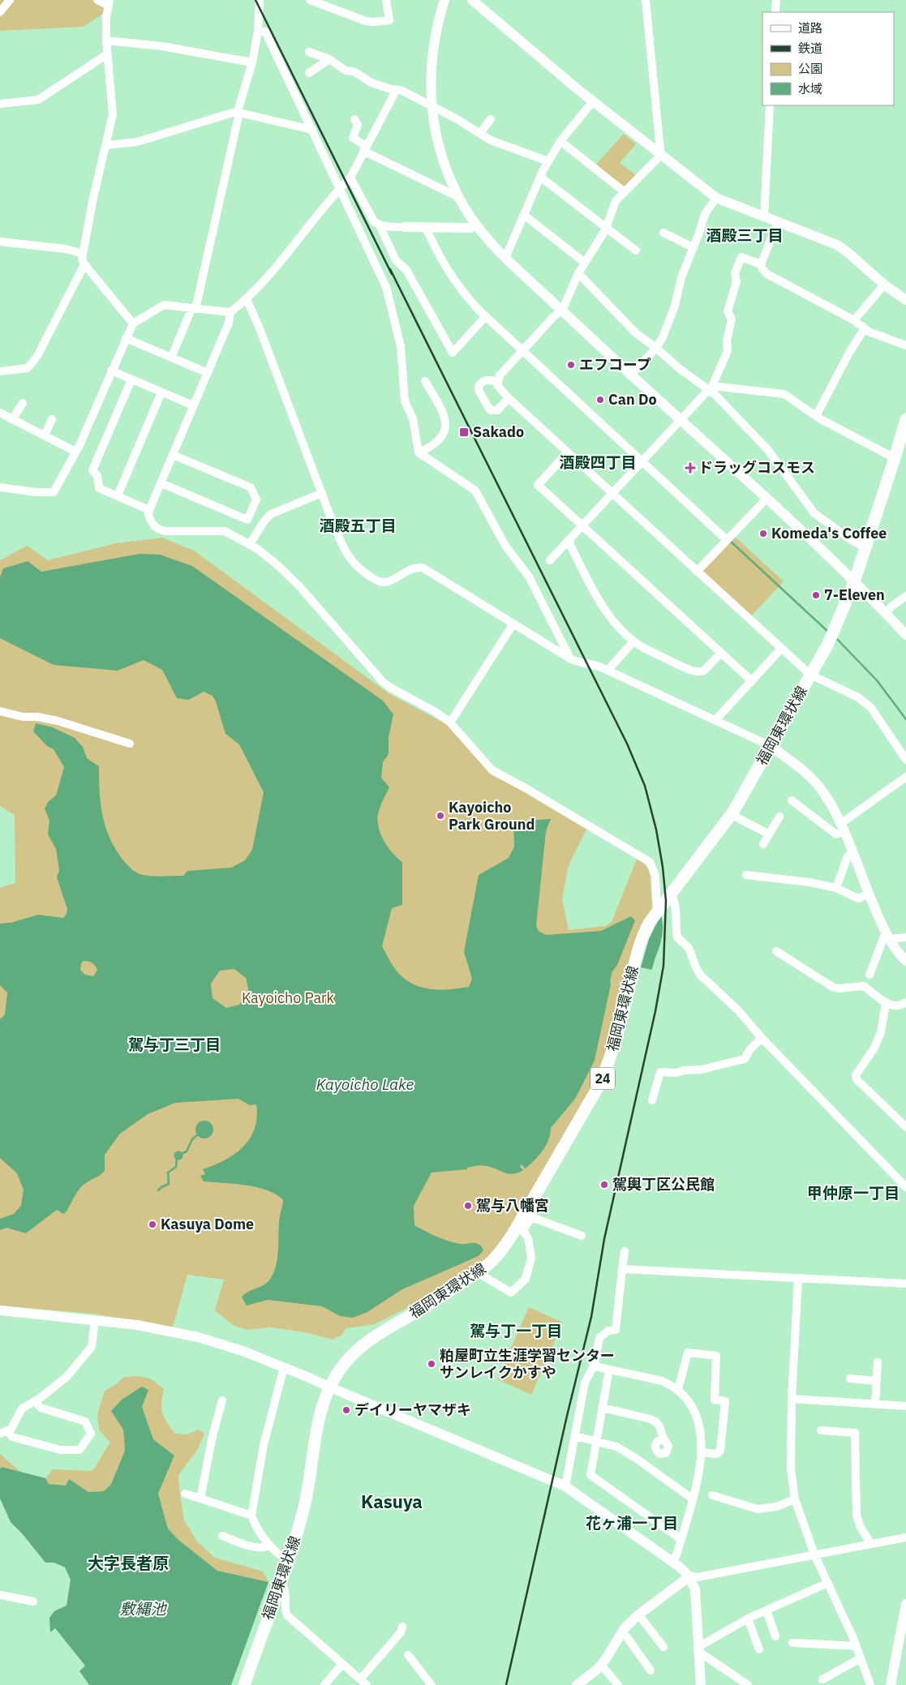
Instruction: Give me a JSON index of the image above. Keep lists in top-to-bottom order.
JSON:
{
  "streets": {
    "main road": ["福岡東環状線", "24"]
  },
  "districts": [
    "酒殿三丁目",
    "酒殿四丁目",
    "酒殿五丁目",
    "駕与丁三丁目",
    "甲仲原一丁目",
    "駕与丁一丁目",
    "Kasuya",
    "花ヶ浦一丁目",
    "大字長者原"
  ],
  "water": ["Kayoicho Lake", "敷縄池"],
  "parks": ["Kayoicho Park"],
  "places": {
    "other": [
      "エフコープ",
      "Can Do",
      "Komeda's Coffee",
      "7-Eleven",
      "Kayoicho Park Ground",
      "駕輿丁区公民館",
      "駕与八幡宮",
      "Kasuya Dome",
      "粕屋町立生涯学習センター サンレイクかすや",
      "デイリーヤマザキ"
    ],
    "transit": ["Sakado"],
    "health": ["ドラッグコスモス"]
  },
  "legend": [
    "道路",
    "鉄道",
    "公園",
    "水域"
  ]
}
